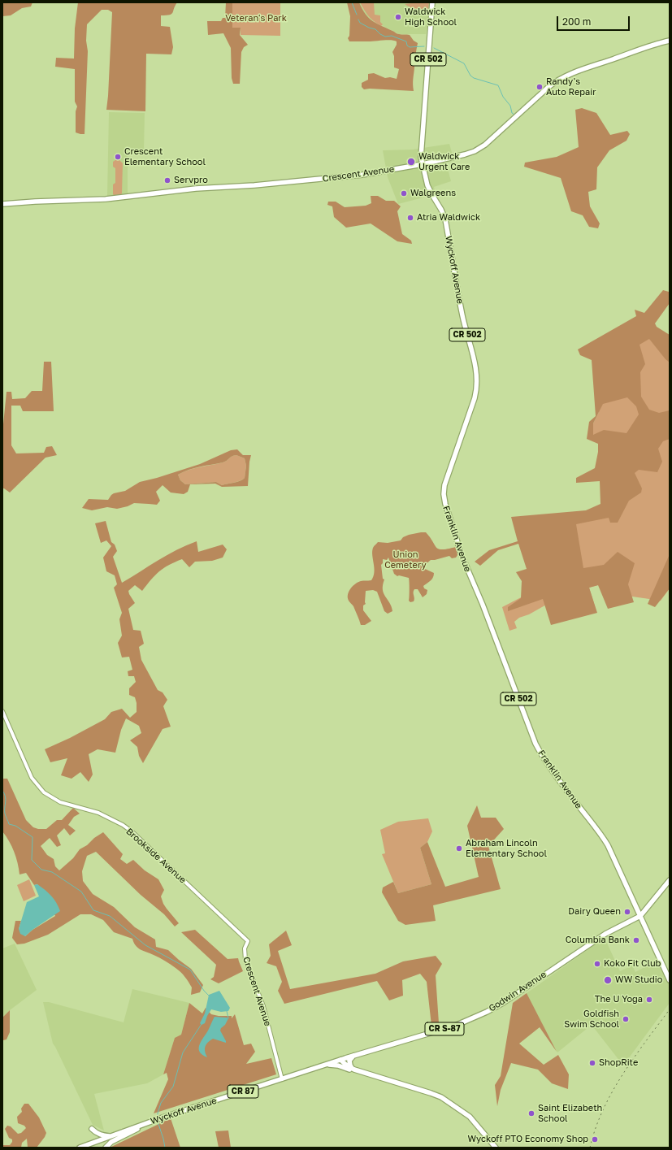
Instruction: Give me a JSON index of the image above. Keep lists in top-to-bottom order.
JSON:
{
  "streets": {
    "main road": [
      "CR 502",
      "Crescent Avenue",
      "Wyckoff Avenue",
      "Franklin Avenue",
      "Godwin Avenue",
      "CR S-87",
      "CR 87"
    ],
    "street": ["Brookside Avenue"]
  },
  "crossings": [
    ["Crescent Avenue", "Wyckoff Avenue"],
    ["Crescent Avenue", "Brookside Avenue"],
    ["Wyckoff Avenue", "Franklin Avenue"],
    ["Wyckoff Avenue", "Godwin Avenue"],
    ["Franklin Avenue", "Godwin Avenue"]
  ],
  "parks": ["Veteran's Park", "Union Cemetery"],
  "places": [
    "Waldwick High School",
    "Randy's Auto Repair",
    "Crescent Elementary School",
    "Waldwick Urgent Care",
    "Servpro",
    "Walgreens",
    "Atria Waldwick",
    "Abraham Lincoln Elementary School",
    "Dairy Queen",
    "Columbia Bank",
    "Koko Fit Club",
    "WW Studio",
    "The U Yoga",
    "Goldfish Swim School",
    "ShopRite",
    "Saint Elizabeth School",
    "Wyckoff PTO Economy Shop"
  ],
  "scale_bar": "200 m"
}
